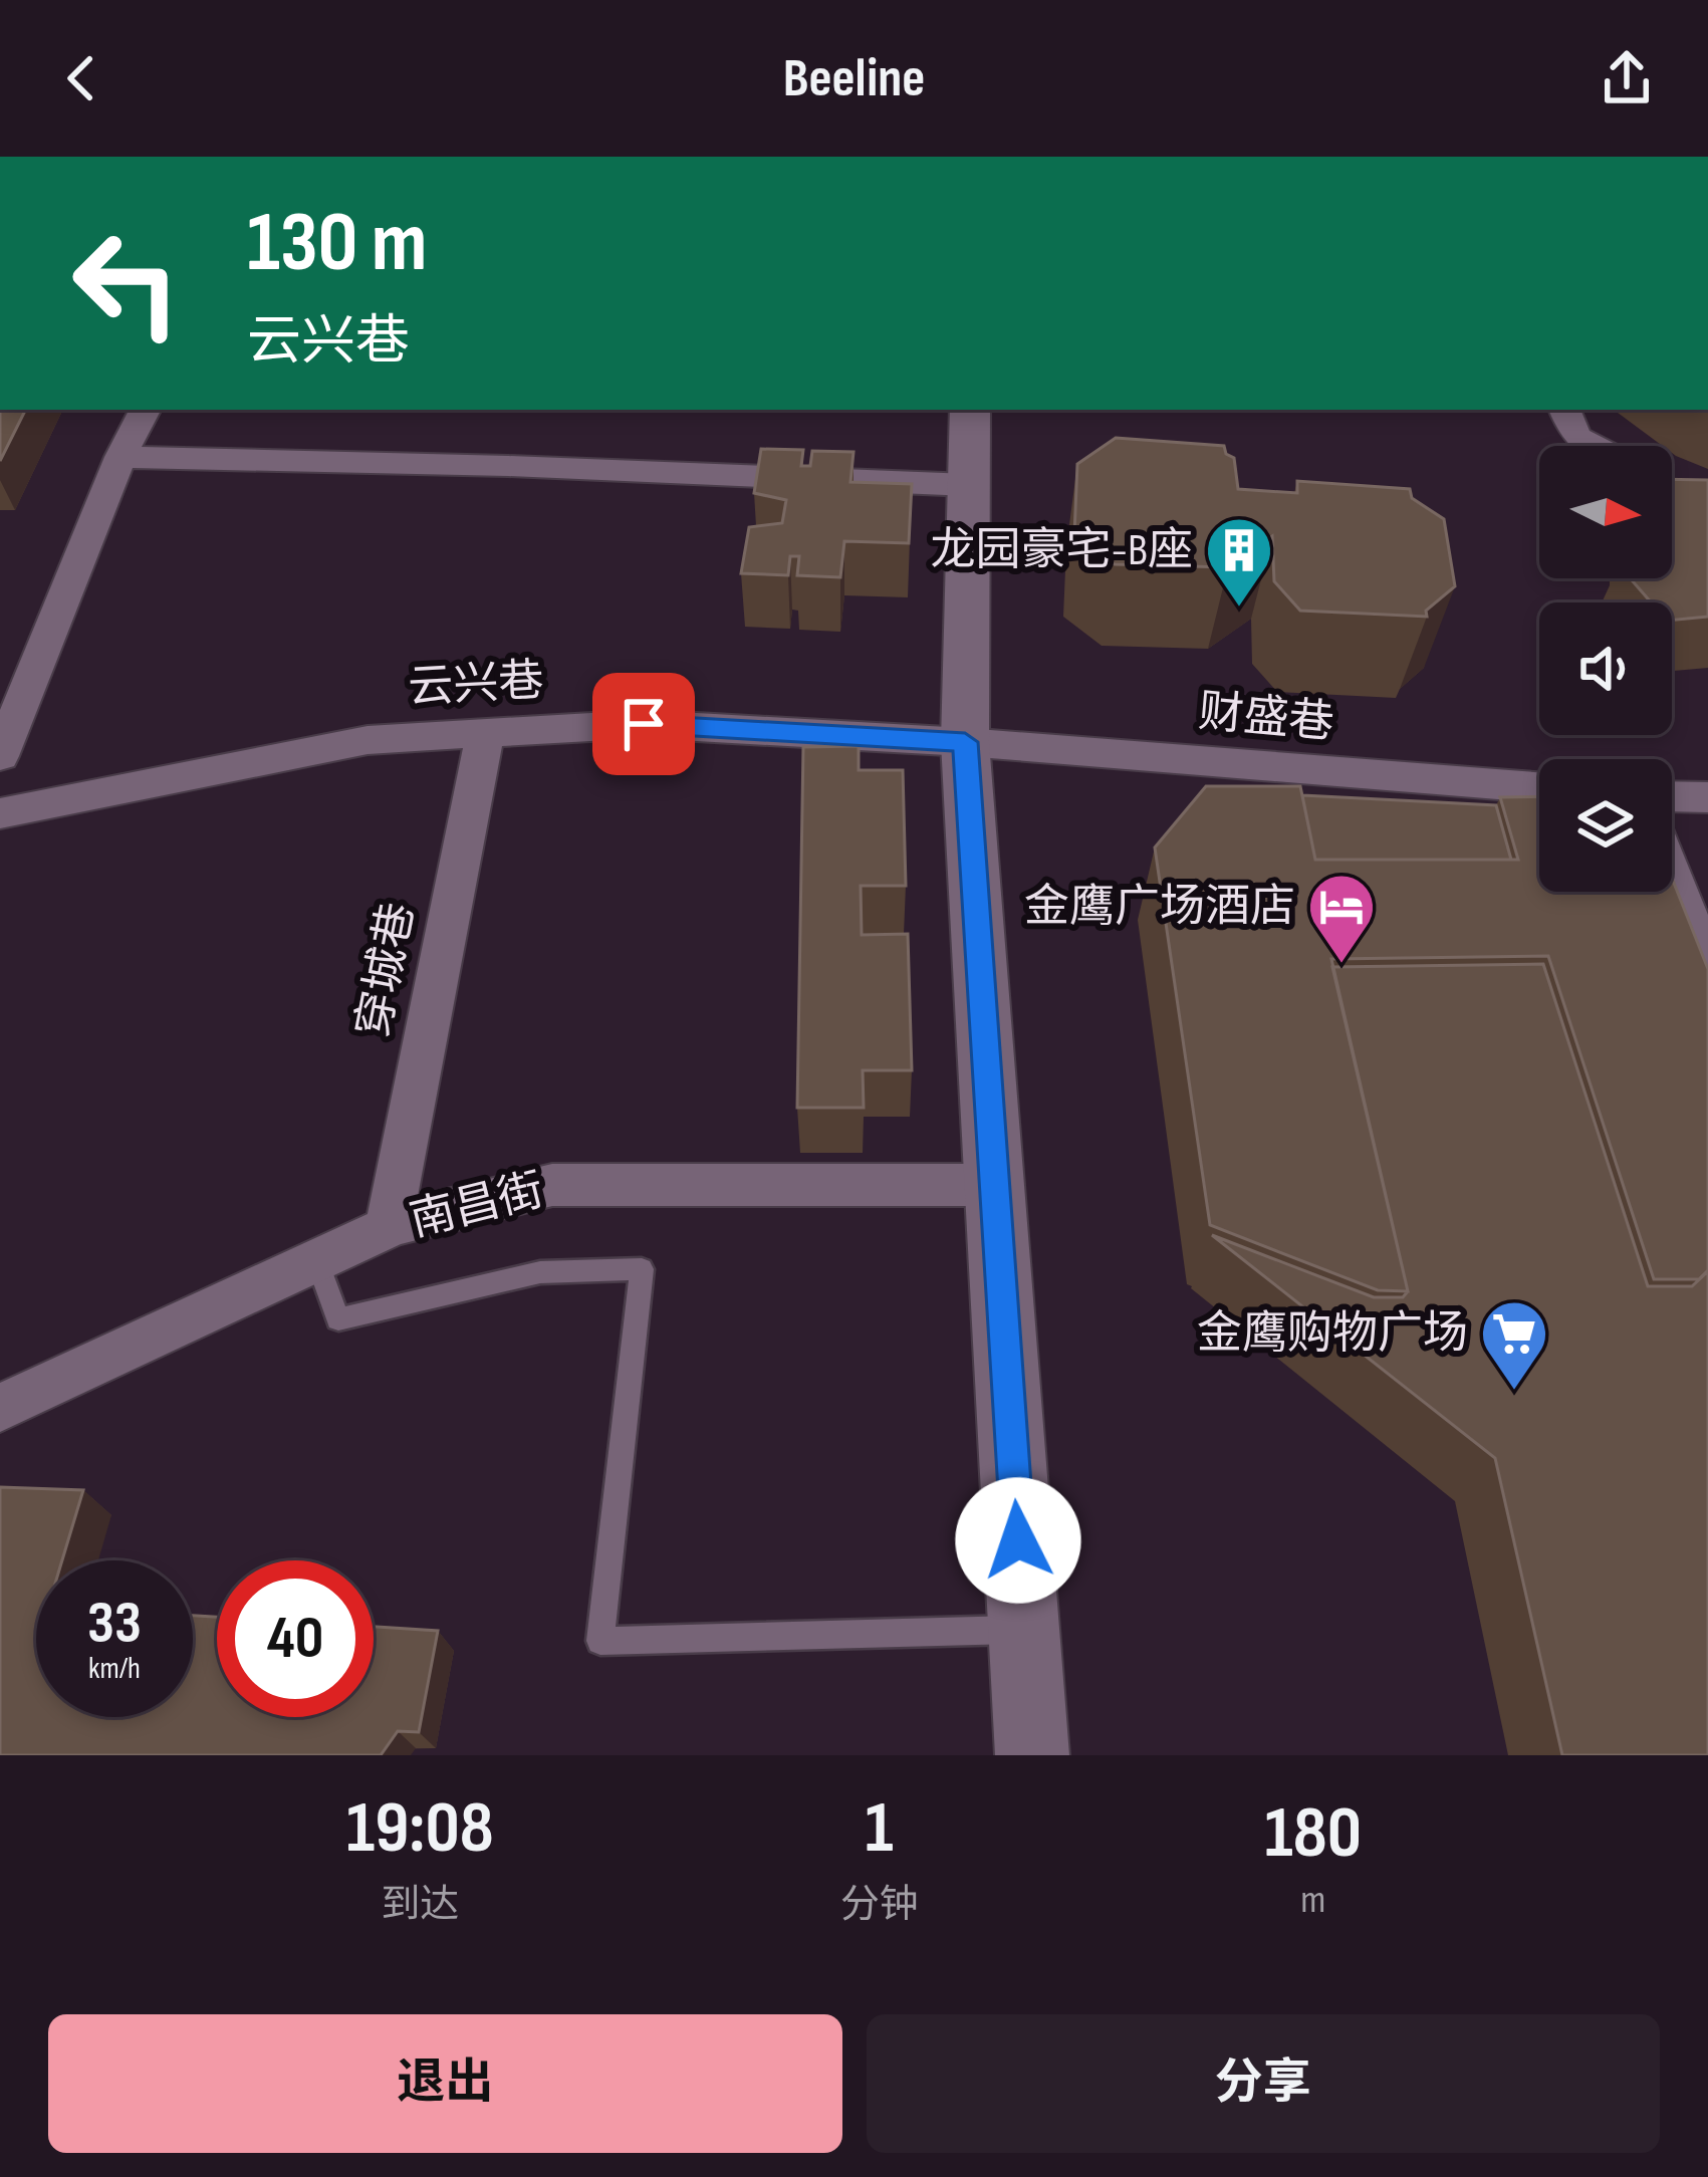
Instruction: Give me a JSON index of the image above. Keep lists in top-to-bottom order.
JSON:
{
  "streets": {
    "street": [
      "云兴巷",
      "财盛巷",
      "穿城巷",
      "南昌街"
    ]
  },
  "crossings": [
    ["云兴巷", "财盛巷"],
    ["云兴巷", "穿城巷"],
    ["穿城巷", "南昌街"]
  ],
  "places": {
    "building": ["龙园豪宅-B座"],
    "hotel": ["金鹰广场酒店"],
    "supermarket": ["金鹰购物广场"]
  },
  "north": "right",
  "page": {
    "header": "Beeline",
    "turn": ["130 m", "云兴巷"],
    "speed": "33 km/h",
    "limit": "40",
    "eta": [
      "19:08",
      "到达",
      "1",
      "分钟",
      "180",
      "m"
    ],
    "buttons": ["退出", "分享"]
  }
}
